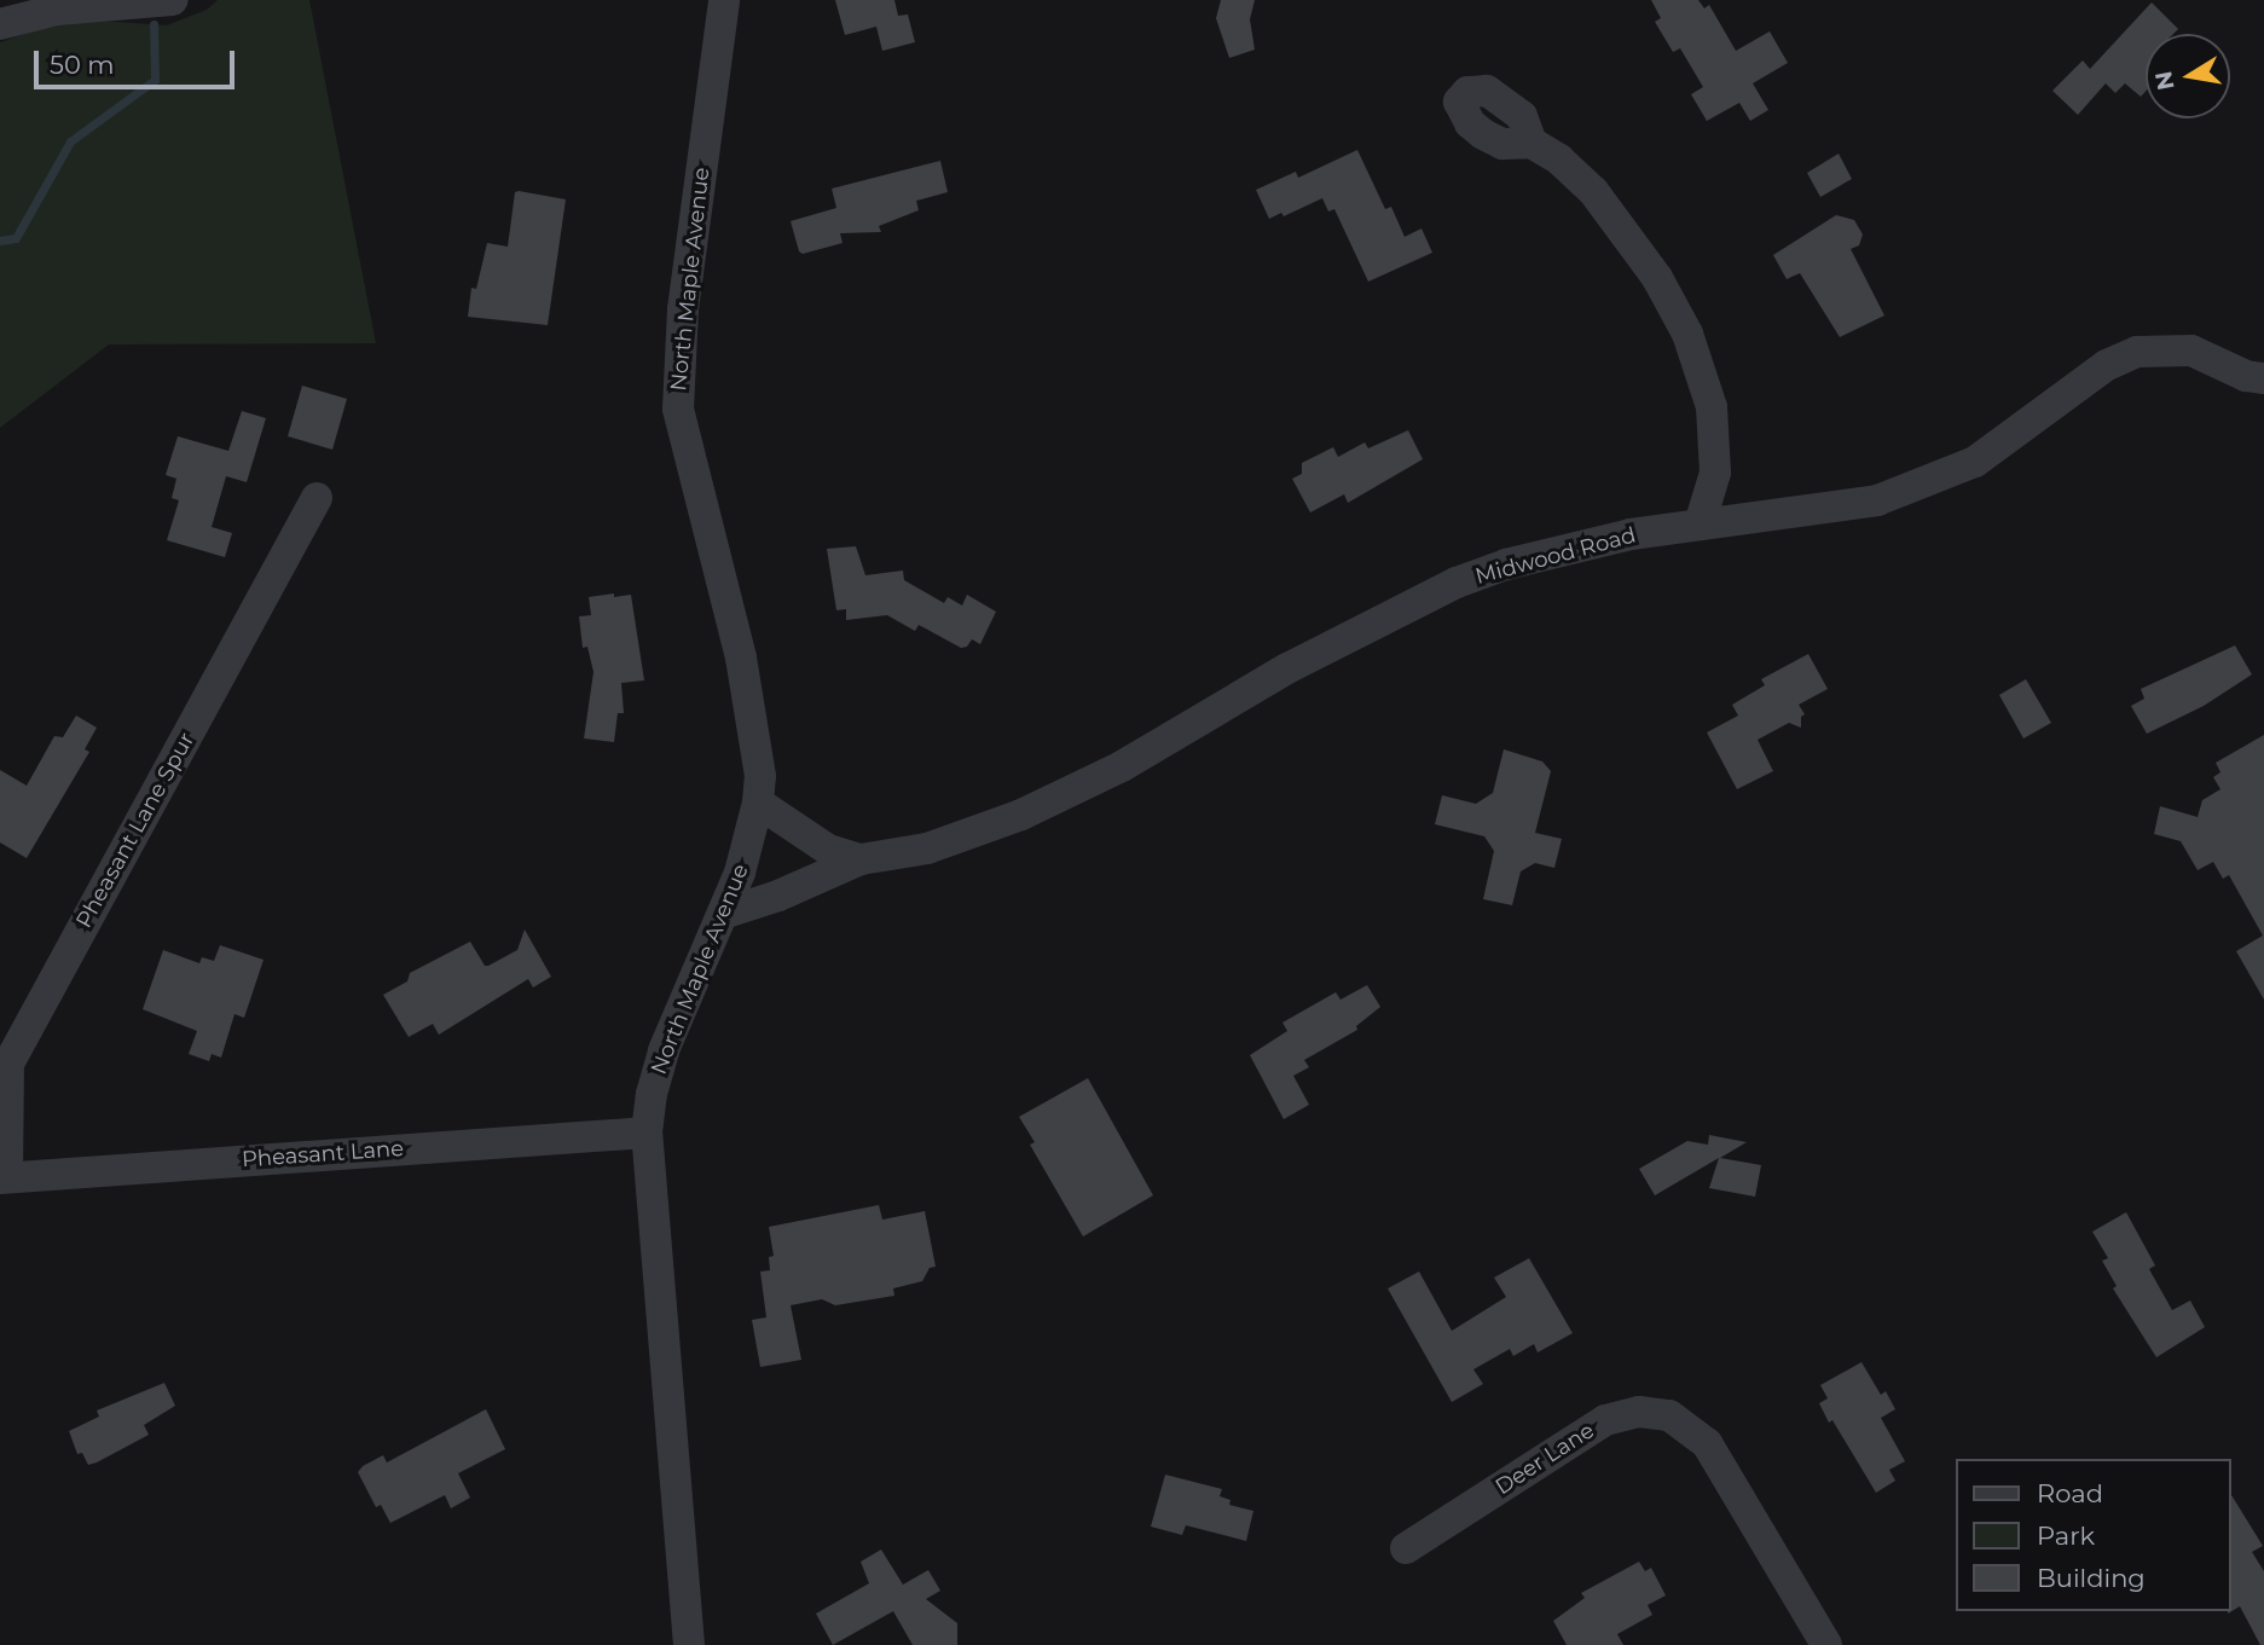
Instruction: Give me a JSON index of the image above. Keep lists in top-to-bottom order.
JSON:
{
  "streets": {
    "street": [
      "North Maple Avenue",
      "Midwood Road",
      "Pheasant Lane Spur",
      "Pheasant Lane",
      "Deer Lane"
    ]
  },
  "crossings": [
    ["North Maple Avenue", "Midwood Road"],
    ["North Maple Avenue", "Pheasant Lane"],
    ["Pheasant Lane Spur", "Pheasant Lane"]
  ],
  "legend": ["Road", "Park", "Building"],
  "scale_bar": "50 m",
  "north": "left"
}
